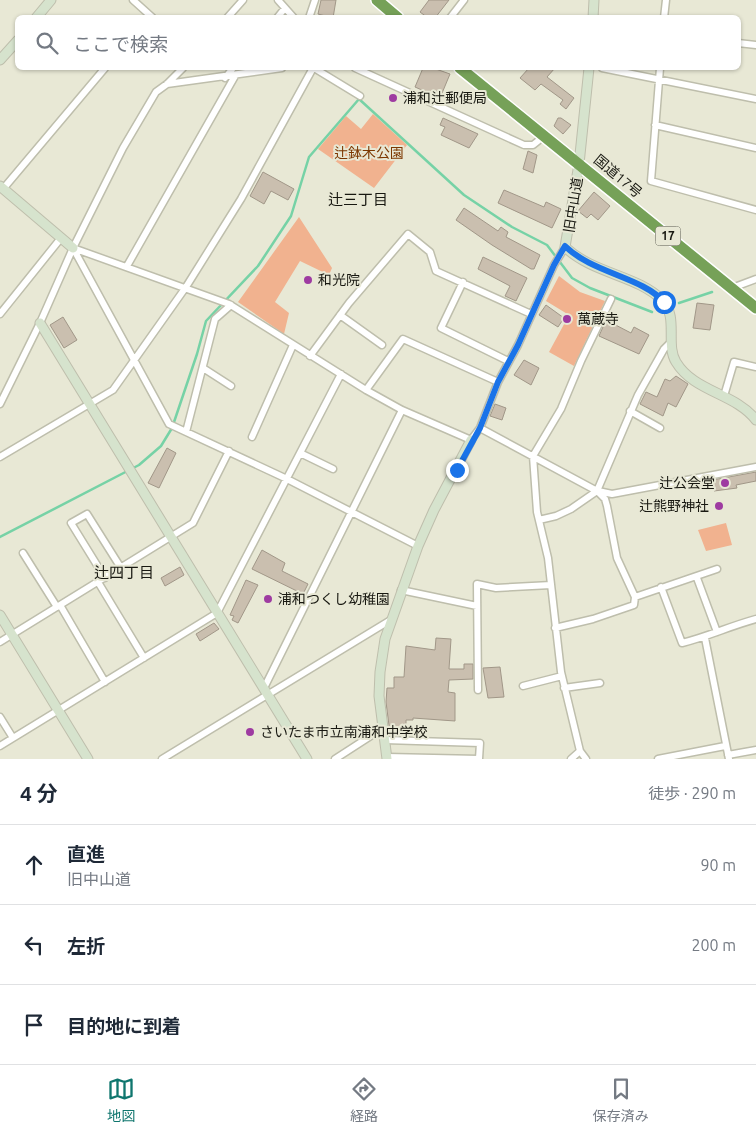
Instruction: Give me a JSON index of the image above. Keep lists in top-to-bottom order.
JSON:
{
  "streets": {
    "highway": ["国道17号", "17"],
    "street": ["旧中山道"]
  },
  "crossings": [
    ["国道17号", "旧中山道"]
  ],
  "districts": ["辻三丁目", "辻四丁目"],
  "parks": ["辻鉢木公園"],
  "places": [
    "浦和辻郵便局",
    "和光院",
    "萬蔵寺",
    "辻公会堂",
    "辻熊野神社",
    "浦和つくし幼稚園",
    "さいたま市立南浦和中学校"
  ],
  "page": {
    "search": "ここで検索",
    "heading": ["4 分", "徒歩 · 290 m"],
    "list": [
      ["直進", "旧中山道", "90 m"],
      ["左折", "200 m"],
      "目的地に到着"
    ],
    "nav": ["地図", "経路", "保存済み"]
  }
}
